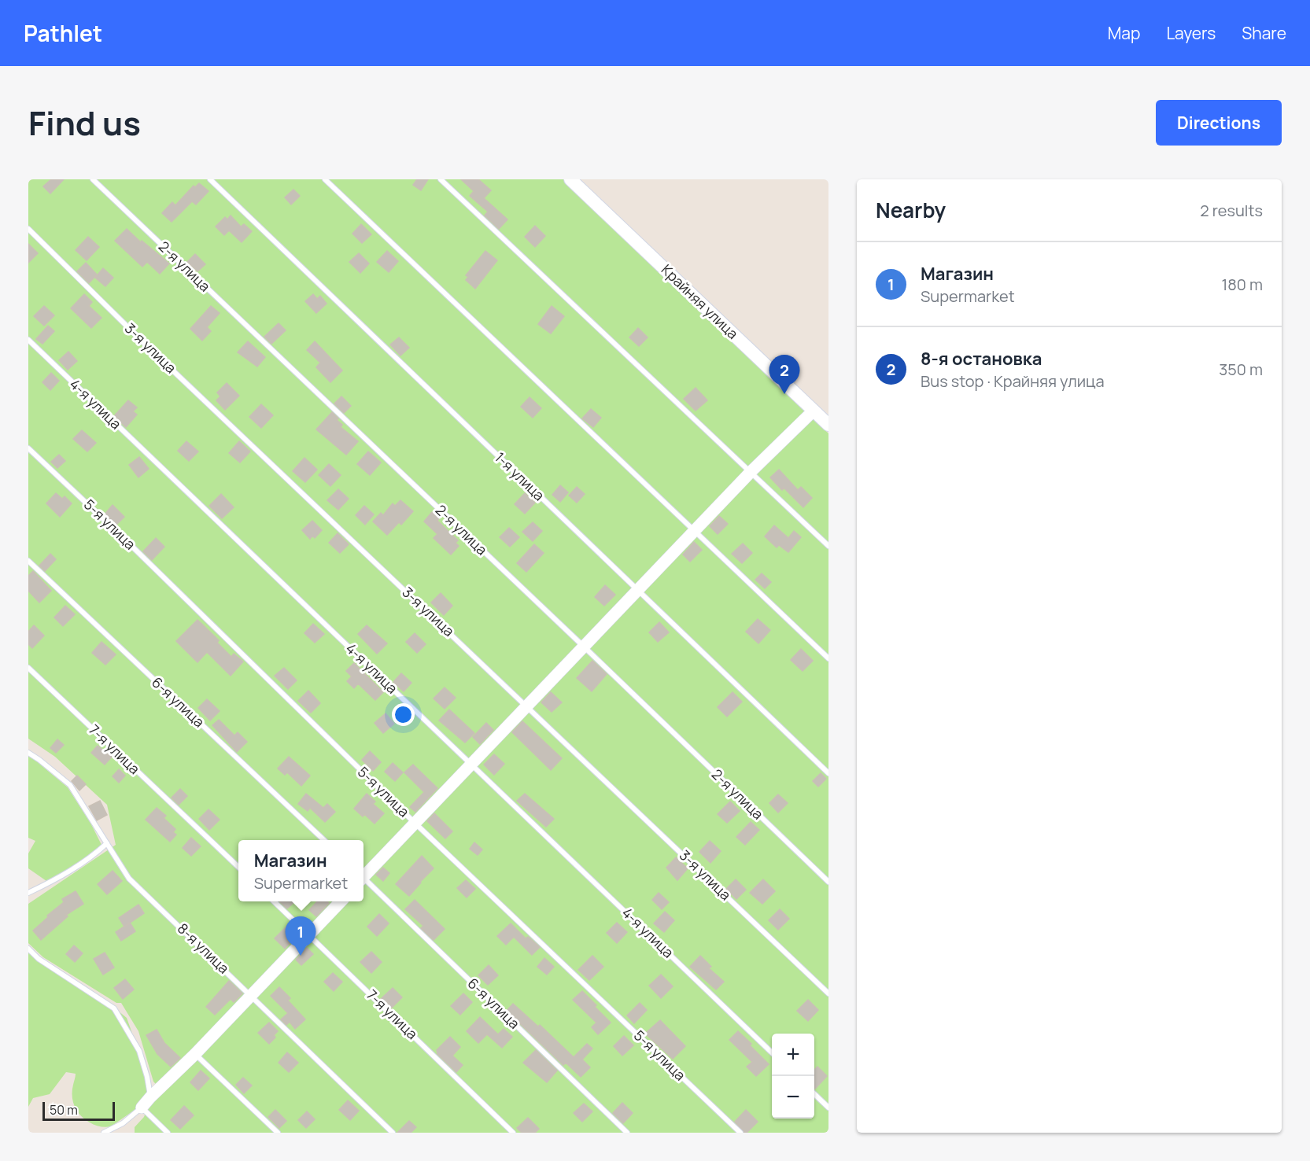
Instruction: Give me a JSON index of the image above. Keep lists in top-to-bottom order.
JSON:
{
  "streets": {
    "main road": ["Крайняя улица"],
    "lane": [
      "2-я улица",
      "3-я улица",
      "4-я улица",
      "1-я улица",
      "5-я улица",
      "6-я улица",
      "7-я улица",
      "8-я улица"
    ]
  },
  "scale_bar": "50 m",
  "page": {
    "header": "Pathlet",
    "nav": ["Map", "Layers", "Share"],
    "title": "Find us",
    "buttons": "Directions",
    "heading": ["Nearby", "2 results"],
    "list": [
      {
        "mark": "1",
        "name": "Магазин",
        "note": "Supermarket",
        "value": "180 m"
      },
      {
        "mark": "2",
        "name": "8-я остановка",
        "note": "Bus stop · Крайняя улица",
        "value": "350 m"
      }
    ],
    "pins": ["2", "1"],
    "popup": ["Магазин", "Supermarket"],
    "map_buttons": ["+", "−"],
    "scale": "50 m"
  }
}
